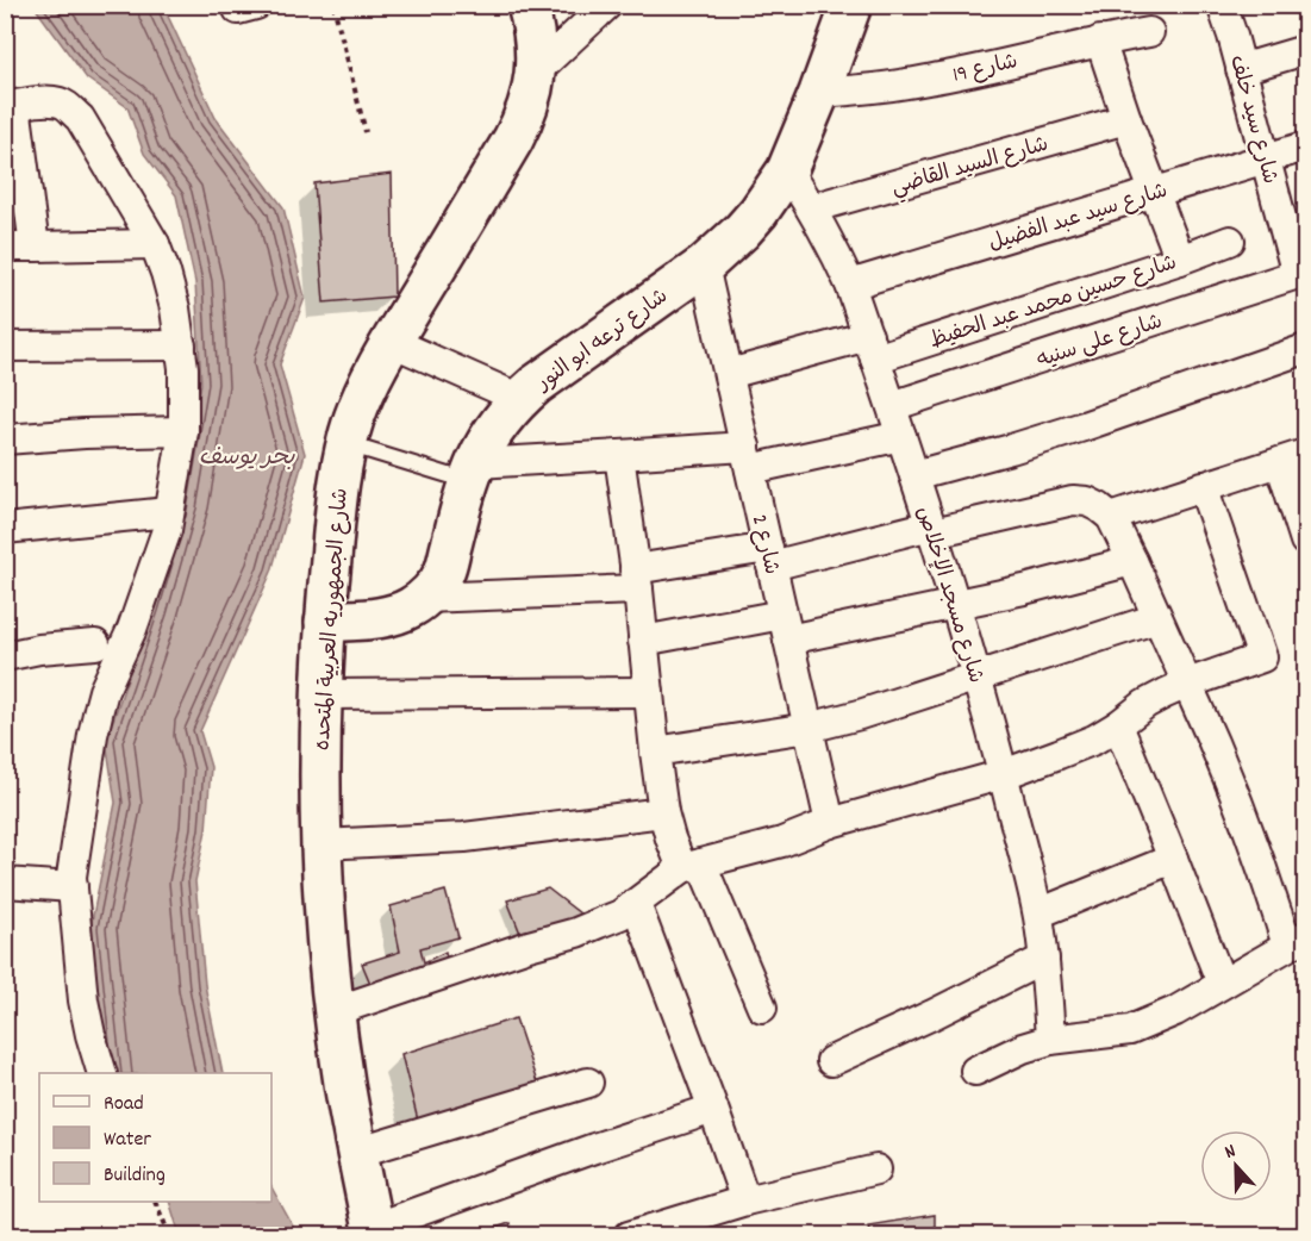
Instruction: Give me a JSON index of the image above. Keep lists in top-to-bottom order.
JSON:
{
  "streets": {
    "street": [
      "شارع 19",
      "شارع سيد خلف",
      "شارع السيد القاضي",
      "شارع سيد عبد الفضيل",
      "شارع حسين محمد عبد الحفيظ",
      "شارع ترعه ابو النور",
      "شارع على سنيه",
      "شارع 2",
      "شارع مسجد الإخلاص",
      "شارع الجمهوريه العربية المتحده"
    ]
  },
  "crossings": [
    ["شارع 19", "شارع ترعه ابو النور"],
    ["شارع سيد خلف", "شارع سيد عبد الفضيل"],
    ["شارع سيد خلف", "شارع على سنيه"],
    ["شارع السيد القاضي", "شارع مسجد الإخلاص"],
    ["شارع سيد عبد الفضيل", "شارع مسجد الإخلاص"],
    ["شارع حسين محمد عبد الحفيظ", "شارع 2"],
    ["شارع حسين محمد عبد الحفيظ", "شارع مسجد الإخلاص"],
    ["شارع ترعه ابو النور", "شارع 2"],
    ["شارع ترعه ابو النور", "شارع مسجد الإخلاص"],
    ["شارع ترعه ابو النور", "شارع الجمهوريه العربية المتحده"],
    ["شارع على سنيه", "شارع مسجد الإخلاص"]
  ],
  "water": ["بحر يوسف"],
  "legend": ["Road", "Water", "Building"],
  "north": "top"
}
